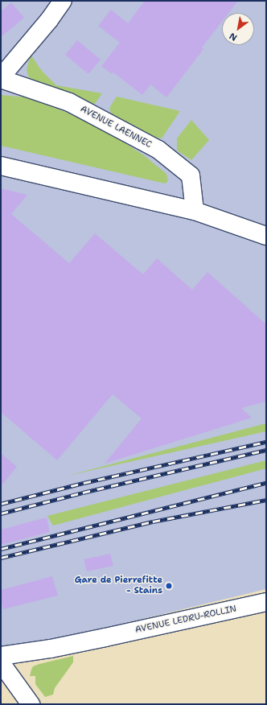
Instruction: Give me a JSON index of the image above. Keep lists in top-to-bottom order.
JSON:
{
  "streets": {
    "street": ["AVENUE LAENNEC", "AVENUE LEDRU-ROLLIN"]
  },
  "places": ["Gare de Pierrefitte - Stains"],
  "north": "bottom left"
}
